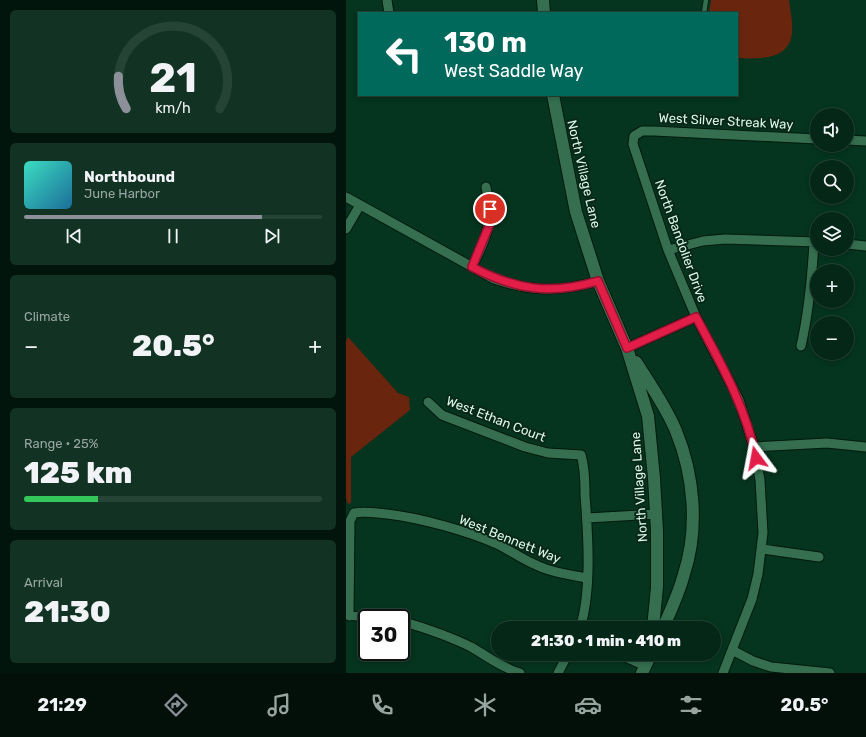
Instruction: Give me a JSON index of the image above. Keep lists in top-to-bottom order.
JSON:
{
  "streets": {
    "street": [
      "West Silver Streak Way",
      "North Village Lane",
      "North Bandolier Drive",
      "West Ethan Court",
      "West Bennett Way"
    ]
  },
  "crossings": [
    ["West Silver Streak Way", "North Bandolier Drive"]
  ],
  "page": {
    "turn": ["130 m", "West Saddle Way"],
    "map_buttons": ["+", "−"],
    "song": ["Northbound", "June Harbor"],
    "tile": [
      "Climate",
      ["Range · 25%", "125 km"],
      ["Arrival", "21:30"]
    ],
    "heat": ["−", "20.5°", "+"],
    "limit": "30",
    "trip": "21:30 · 1 min · 410 m",
    "tabs": ["21:29", "20.5°"],
    "gauge": ["21", "km/h"]
  }
}
